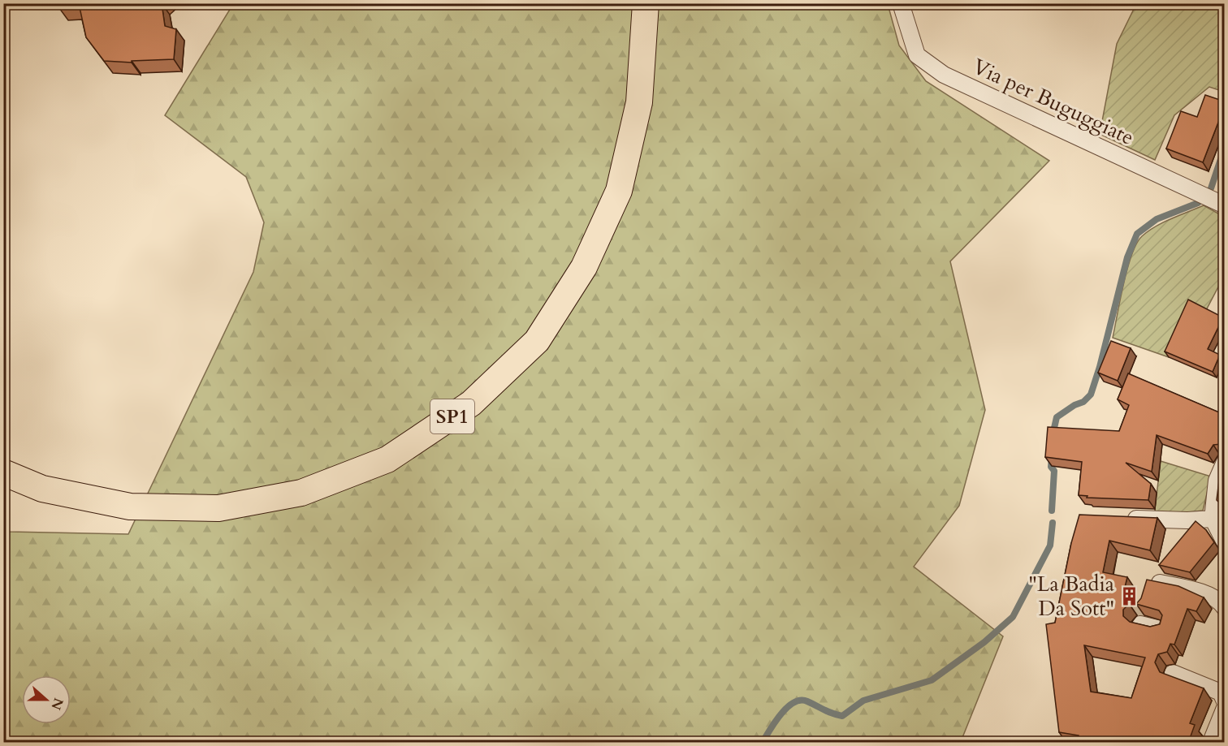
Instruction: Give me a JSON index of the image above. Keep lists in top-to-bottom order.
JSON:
{
  "streets": {
    "main road": ["SP1"],
    "street": ["Via per Buguggiate"]
  },
  "places": {
    "building": ["\"La Badia Da Sott\""]
  },
  "north": "right"
}
